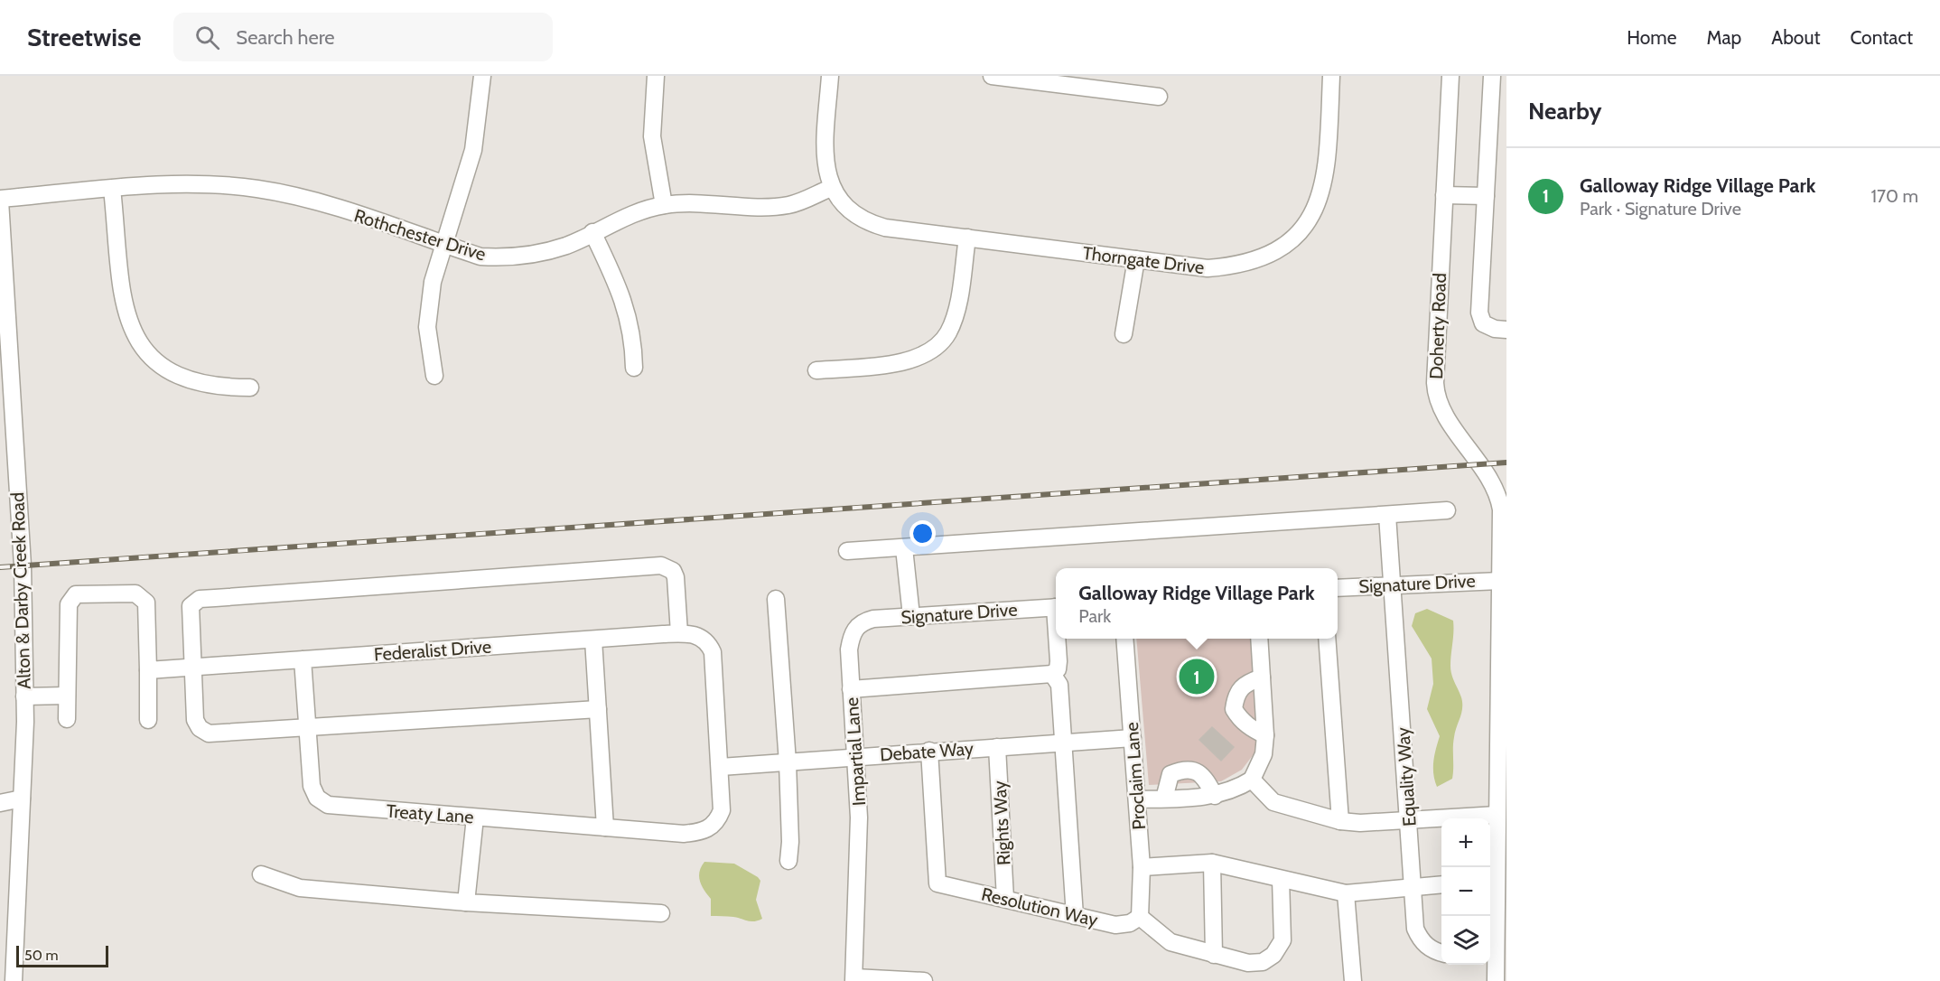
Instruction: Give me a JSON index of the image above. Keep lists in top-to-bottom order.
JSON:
{
  "streets": {
    "street": [
      "Rothchester Drive",
      "Thorngate Drive",
      "Doherty Road",
      "Signature Drive",
      "Alton & Darby Creek Road",
      "Federalist Drive",
      "Impartial Lane",
      "Debate Way",
      "Proclaim Lane",
      "Equality Way",
      "Treaty Lane",
      "Rights Way",
      "Resolution Way"
    ]
  },
  "crossings": [
    ["Rothchester Drive", "Thorngate Drive"],
    ["Rothchester Drive", "Alton & Darby Creek Road"],
    ["Doherty Road", "Signature Drive"],
    ["Signature Drive", "Impartial Lane"],
    ["Signature Drive", "Equality Way"],
    ["Federalist Drive", "Debate Way"],
    ["Federalist Drive", "Treaty Lane"],
    ["Impartial Lane", "Debate Way"],
    ["Debate Way", "Proclaim Lane"],
    ["Debate Way", "Treaty Lane"],
    ["Debate Way", "Rights Way"],
    ["Debate Way", "Resolution Way"],
    ["Proclaim Lane", "Resolution Way"],
    ["Rights Way", "Resolution Way"]
  ],
  "scale_bar": "50 m",
  "page": {
    "header": "Streetwise",
    "search": "Search here",
    "nav": [
      "Home",
      "Map",
      "About",
      "Contact"
    ],
    "heading": "Nearby",
    "list": [
      {
        "mark": "1",
        "name": "Galloway Ridge Village Park",
        "note": "Park · Signature Drive",
        "value": "170 m"
      }
    ],
    "popup": ["Galloway Ridge Village Park", "Park"],
    "pins": "1",
    "map_buttons": ["+", "−"],
    "scale": "50 m"
  }
}
